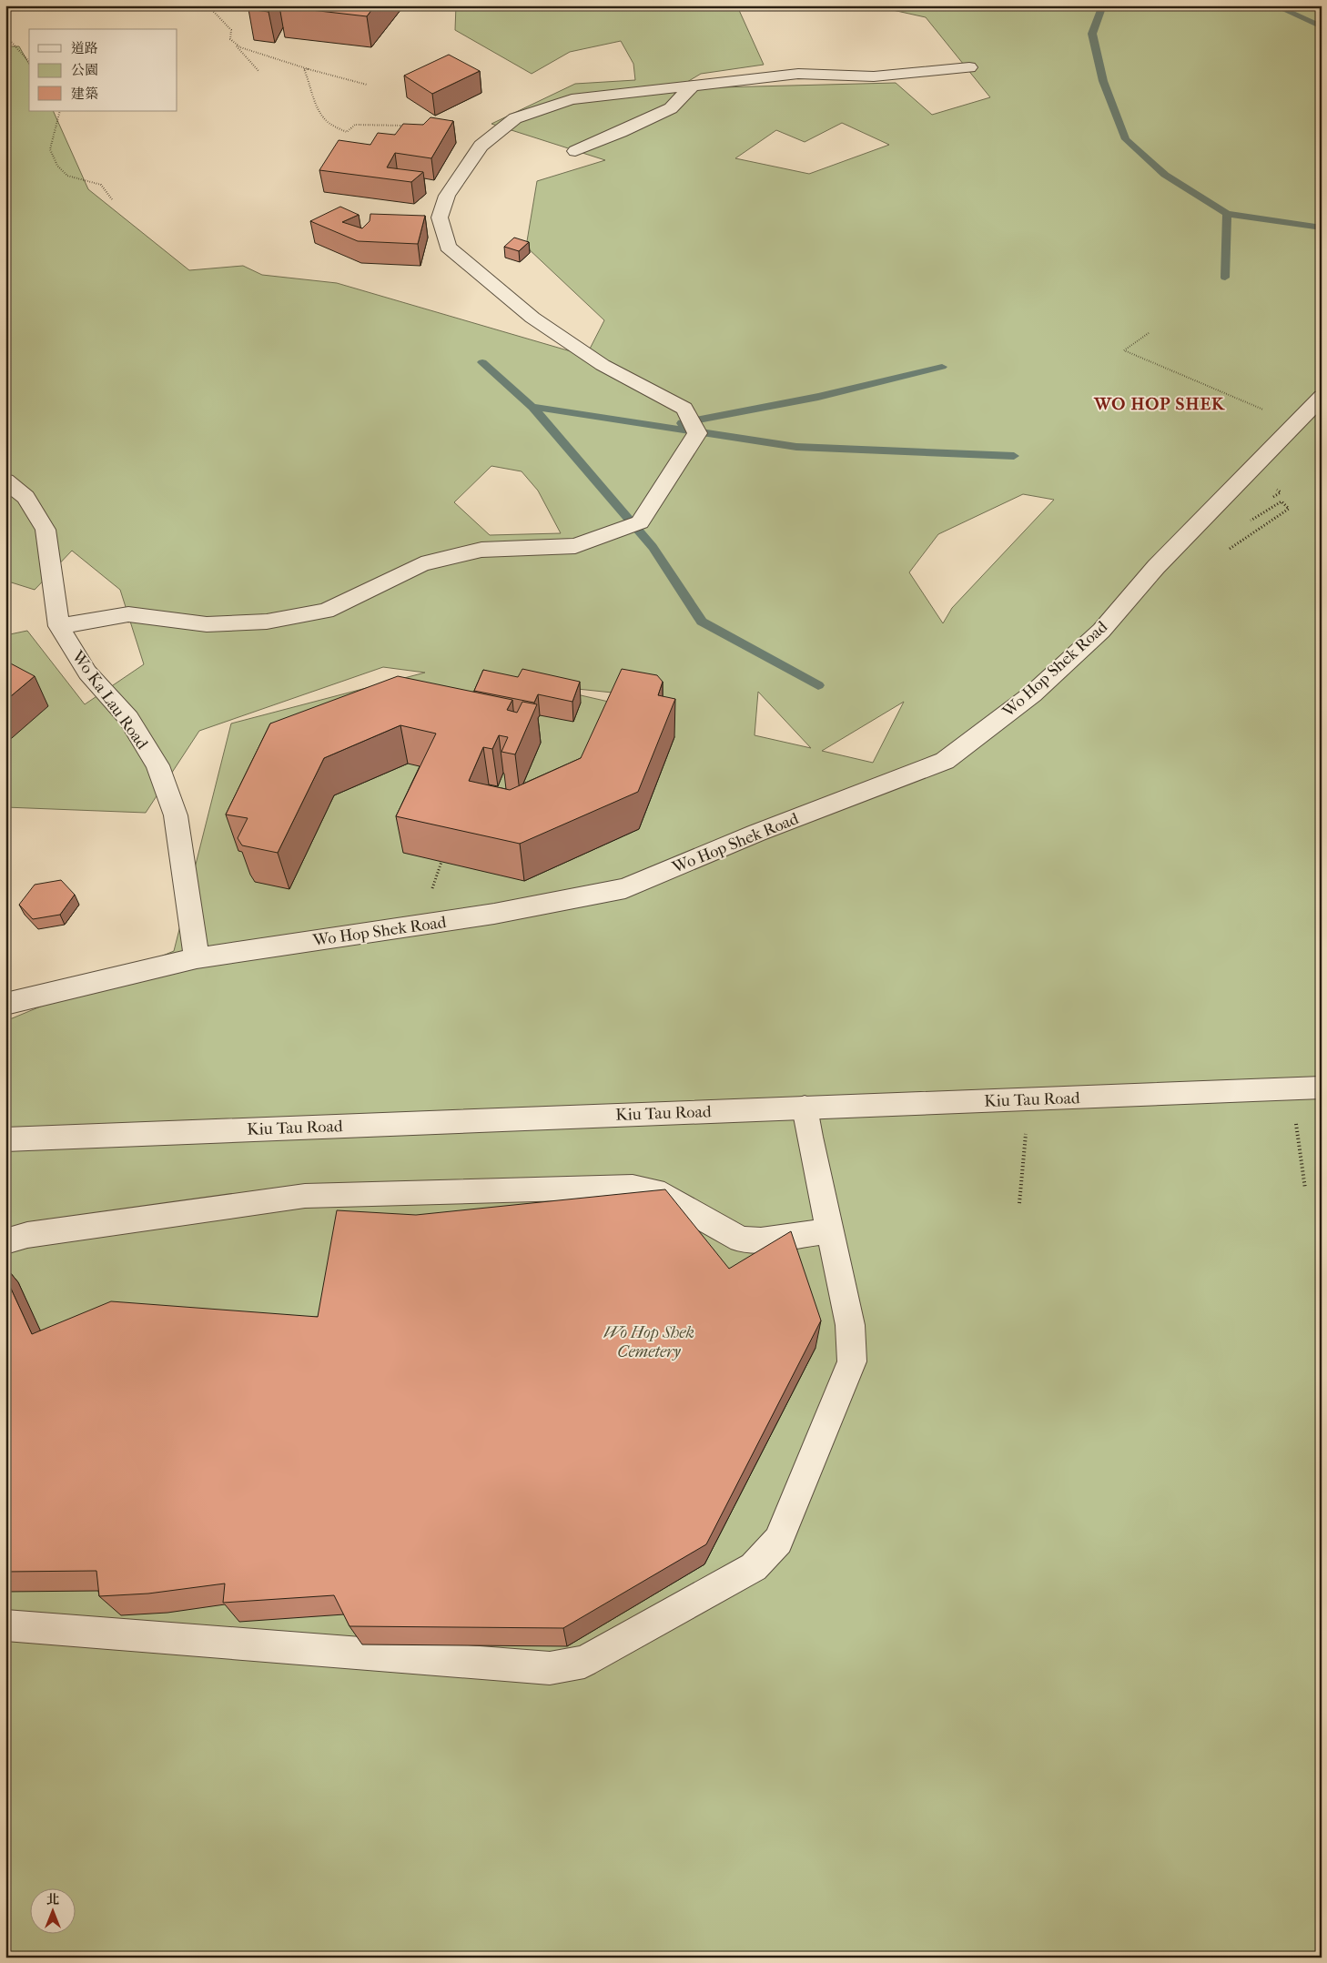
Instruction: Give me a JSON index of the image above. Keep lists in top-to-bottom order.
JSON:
{
  "streets": {
    "street": ["Wo Hop Shek Road", "Wo Ka Lau Road", "Kiu Tau Road"]
  },
  "crossings": [
    ["Wo Hop Shek Road", "Wo Ka Lau Road"]
  ],
  "districts": ["WO HOP SHEK"],
  "parks": ["Wo Hop Shek Cemetery"],
  "legend": ["道路", "公園", "建築"],
  "north": "top"
}
